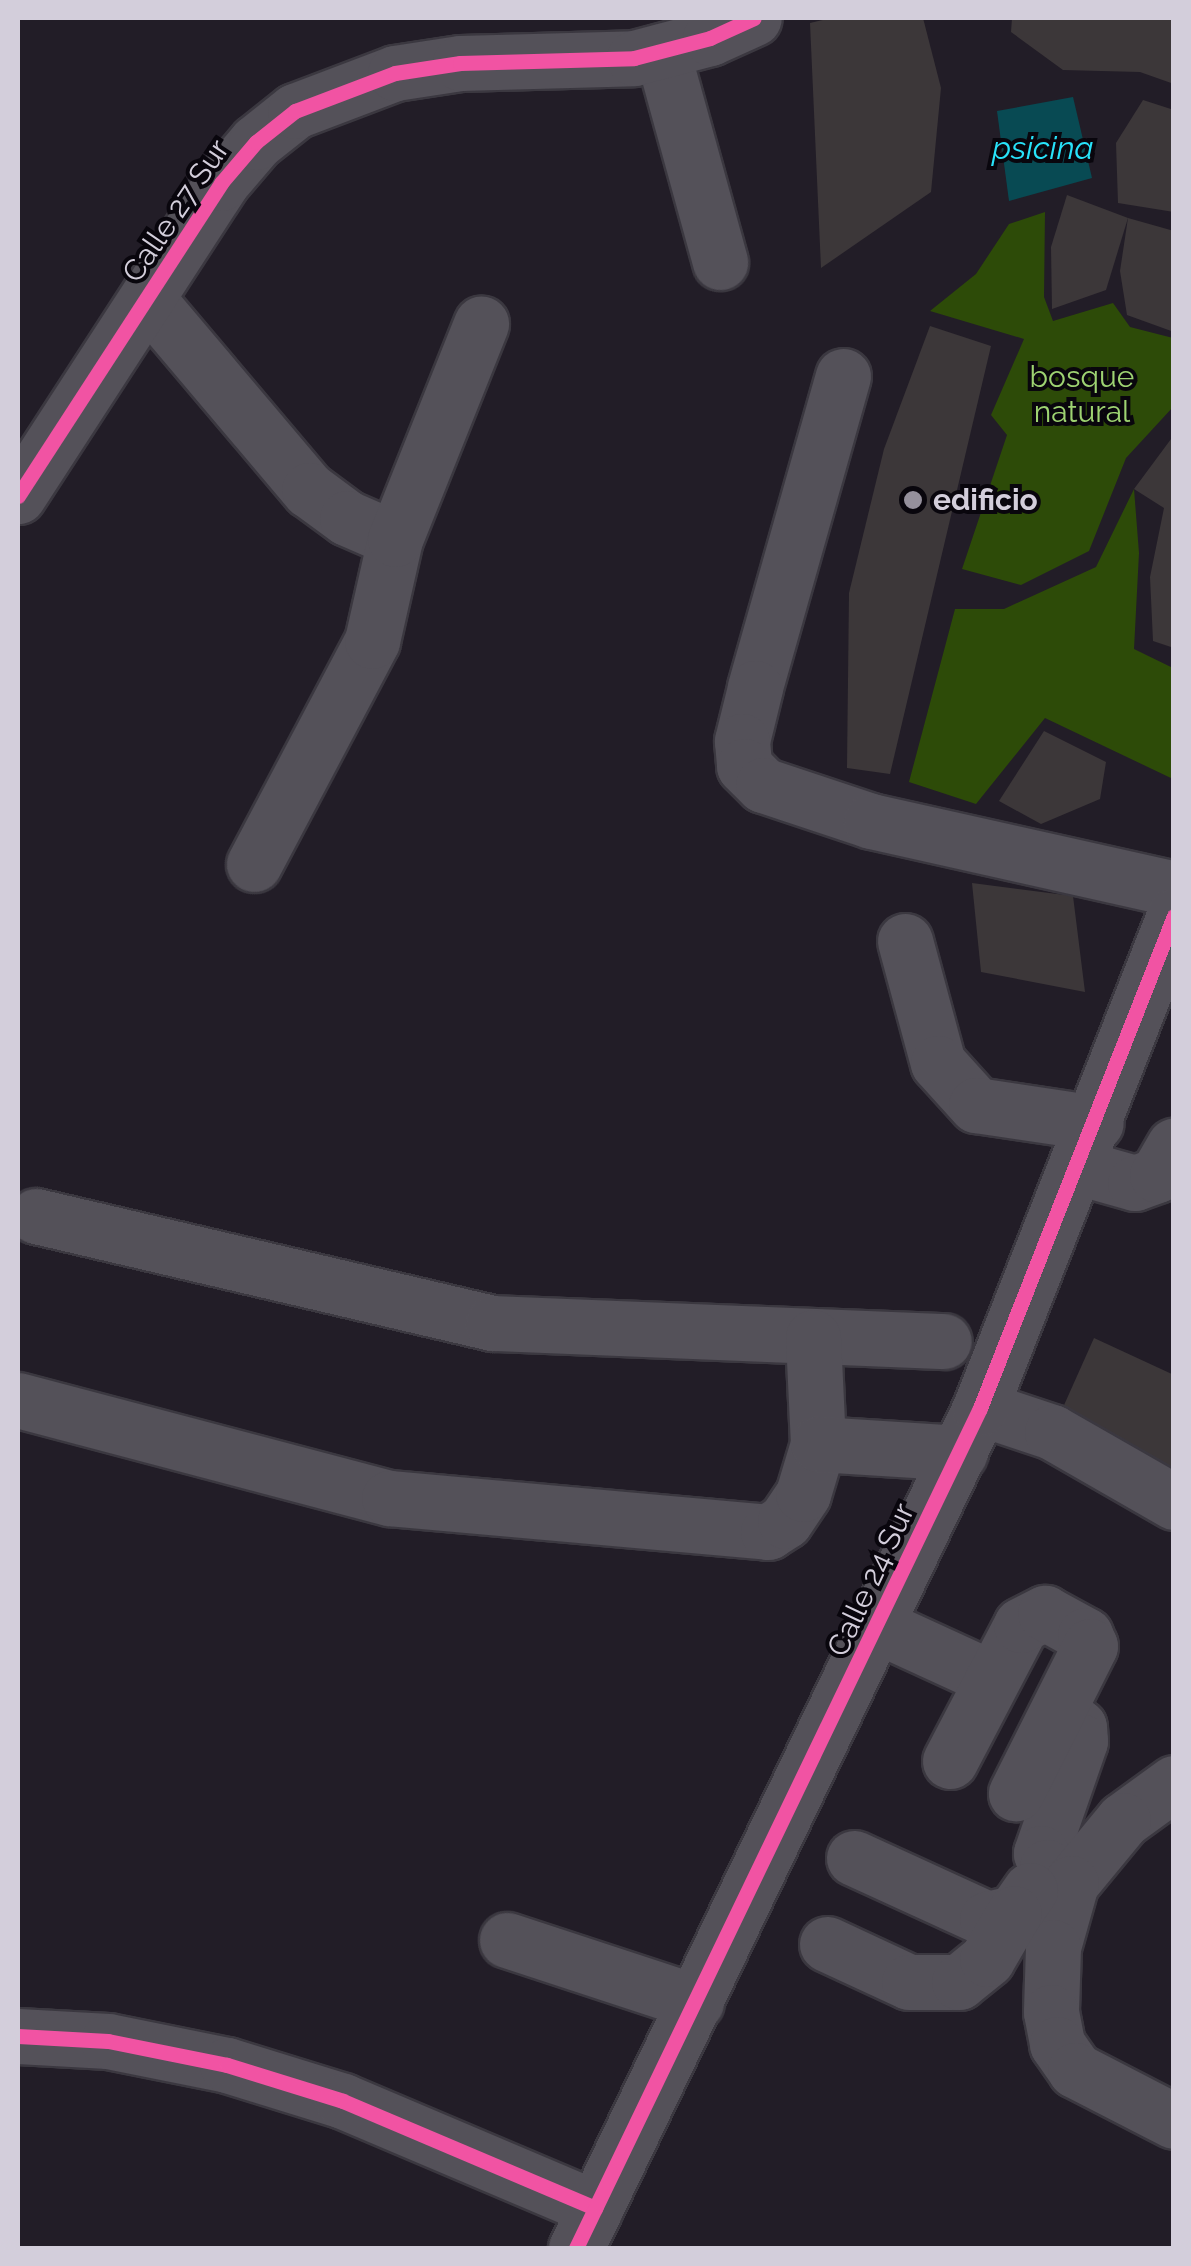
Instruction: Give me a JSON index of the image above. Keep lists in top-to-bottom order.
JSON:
{
  "streets": {
    "street": ["Calle 27 Sur", "Calle 24 Sur"]
  },
  "water": ["psicina"],
  "parks": ["bosque natural"],
  "places": ["edificio"]
}
